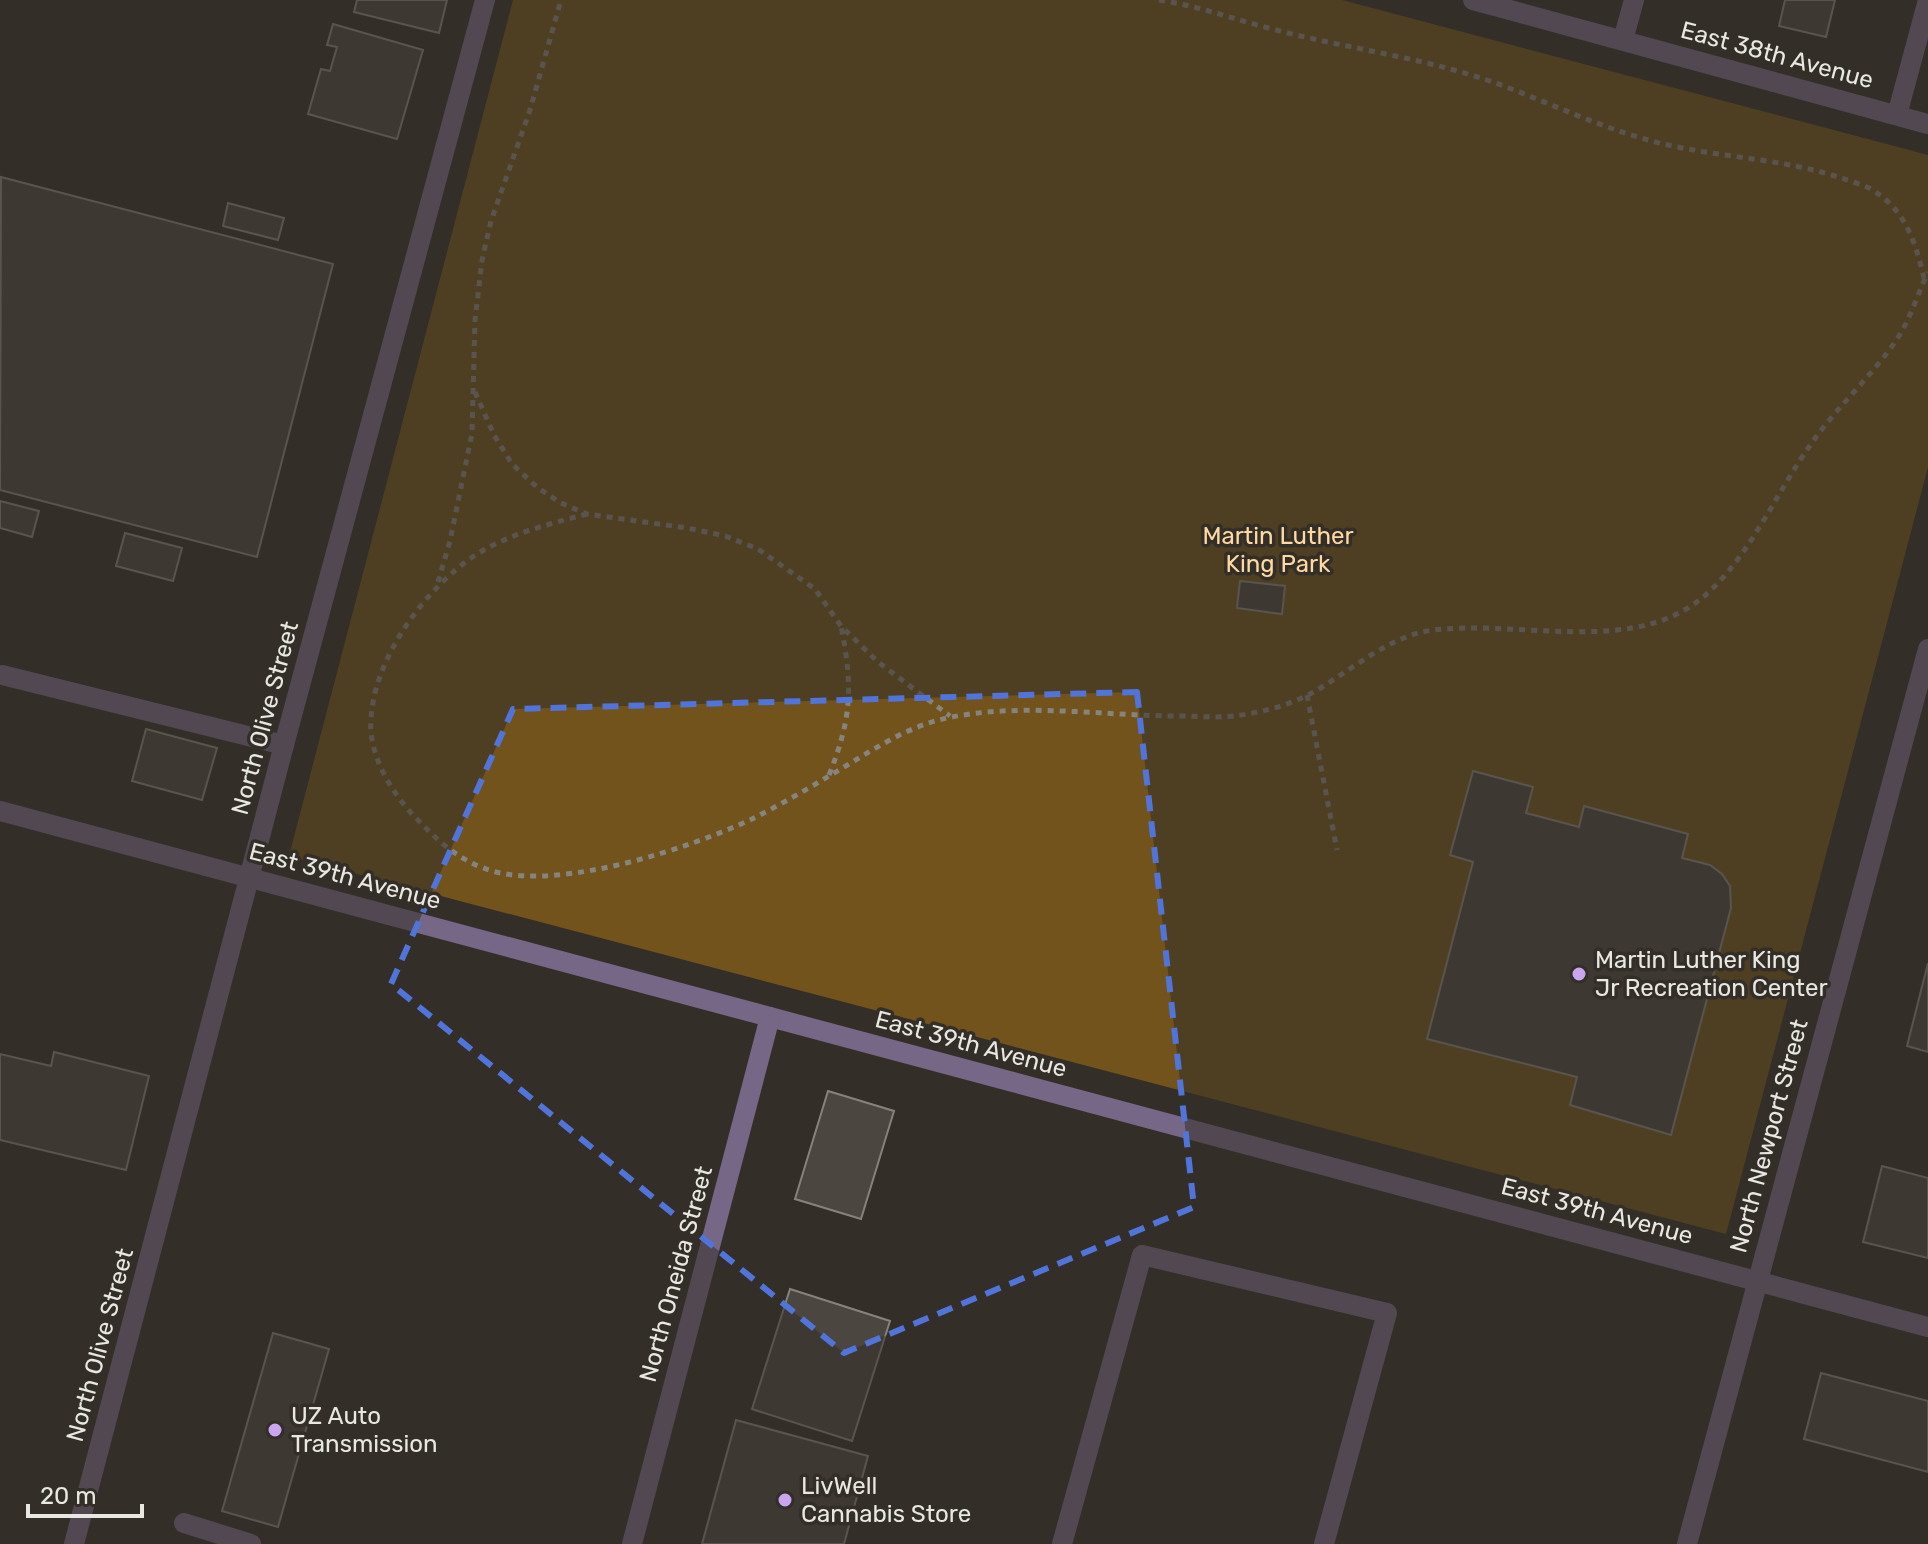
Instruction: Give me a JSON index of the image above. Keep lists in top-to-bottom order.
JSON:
{
  "streets": {
    "street": [
      "East 38th Avenue",
      "North Olive Street",
      "East 39th Avenue",
      "North Newport Street",
      "North Oneida Street"
    ]
  },
  "crossings": [
    ["North Olive Street", "East 39th Avenue"],
    ["East 39th Avenue", "North Newport Street"],
    ["East 39th Avenue", "North Oneida Street"]
  ],
  "parks": ["Martin Luther King Park"],
  "places": ["Martin Luther King Jr Recreation Center", "UZ Auto Transmission", "LivWell Cannabis Store"],
  "scale_bar": "20 m"
}
